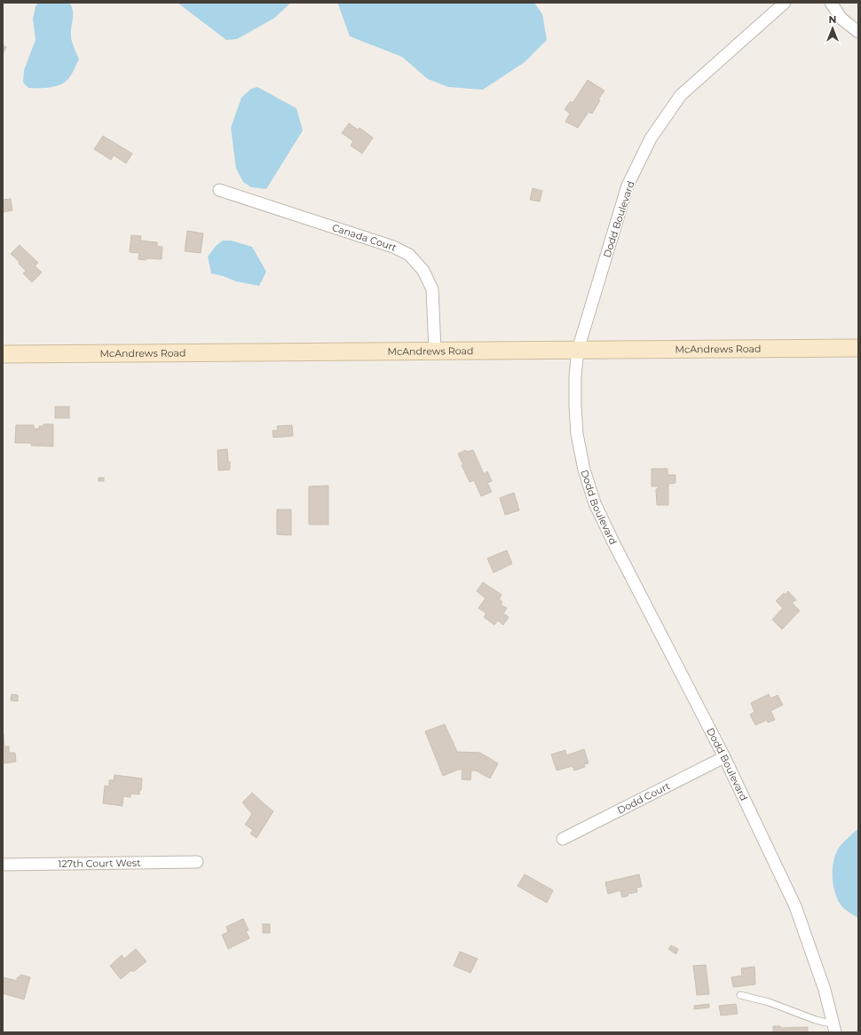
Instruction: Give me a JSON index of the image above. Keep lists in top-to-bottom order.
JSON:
{
  "streets": {
    "main road": ["McAndrews Road"],
    "street": [
      "Dodd Boulevard",
      "Canada Court",
      "Dodd Court",
      "127th Court West"
    ]
  },
  "crossings": [
    ["Dodd Boulevard", "McAndrews Road"],
    ["Dodd Boulevard", "Dodd Court"],
    ["Canada Court", "McAndrews Road"]
  ],
  "north": "top"
}
